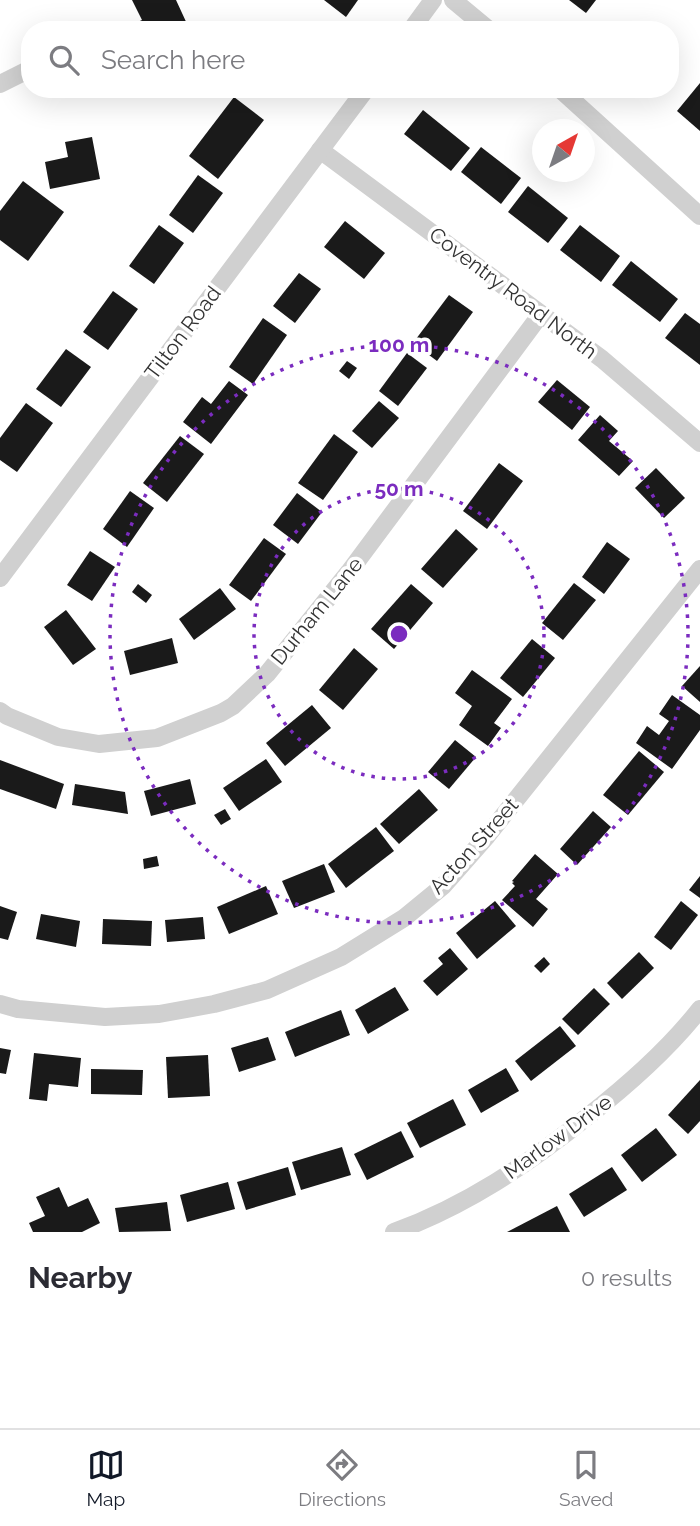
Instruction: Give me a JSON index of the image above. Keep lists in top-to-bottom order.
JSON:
{
  "streets": {
    "street": [
      "Coventry Road North",
      "Tilton Road",
      "Durham Lane",
      "Acton Street",
      "Marlow Drive"
    ]
  },
  "crossings": [
    ["Coventry Road North", "Tilton Road"],
    ["Coventry Road North", "Durham Lane"]
  ],
  "north": "top right",
  "page": {
    "search": "Search here",
    "heading": ["Nearby", "0 results"],
    "nav": ["Map", "Directions", "Saved"]
  },
  "rings": ["100 m", "50 m"]
}
